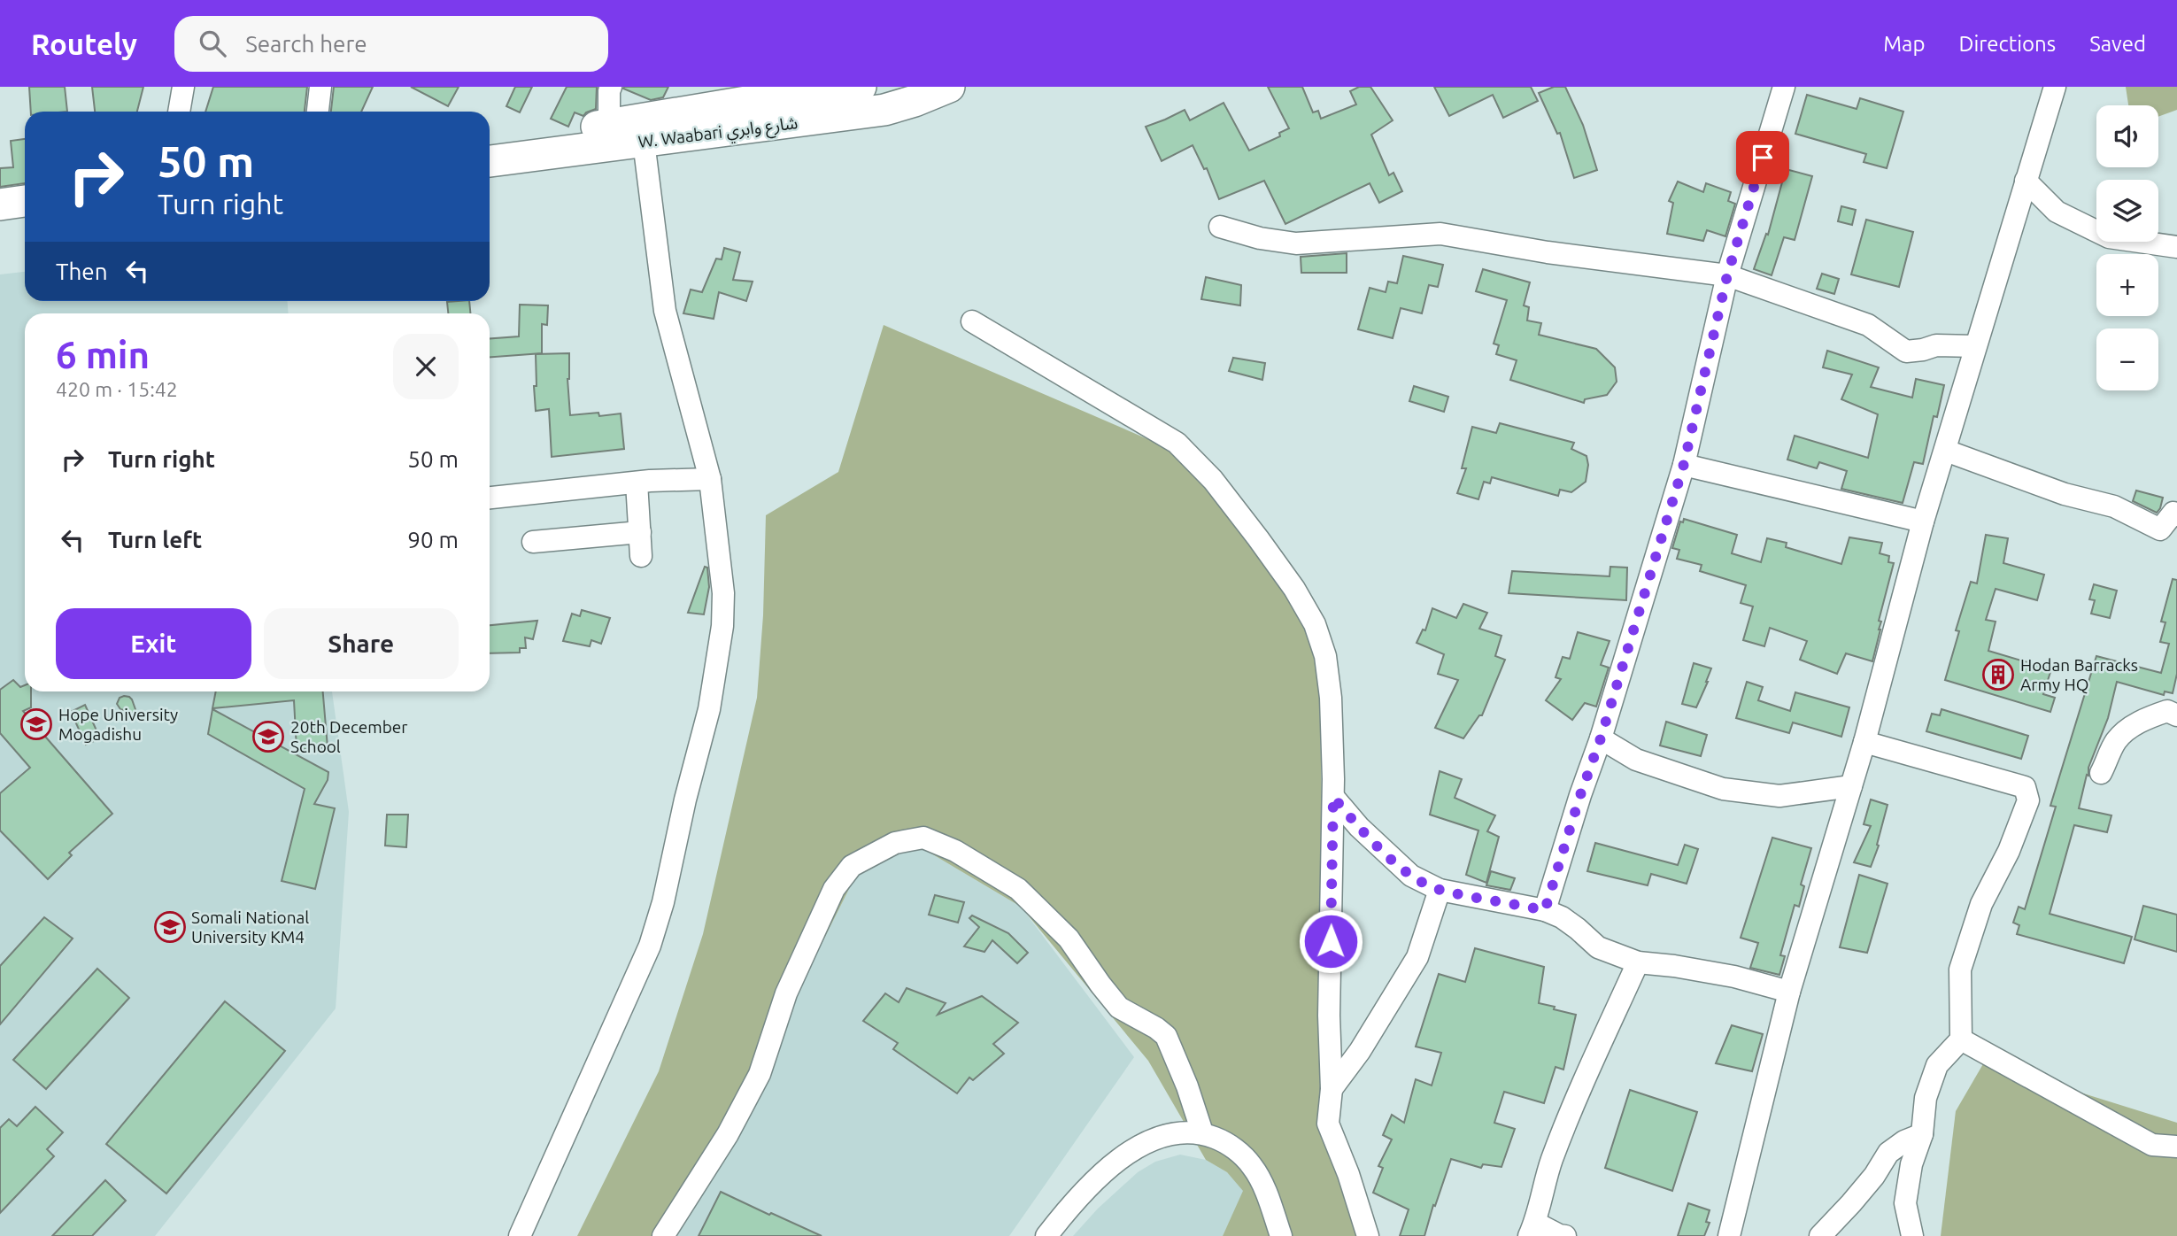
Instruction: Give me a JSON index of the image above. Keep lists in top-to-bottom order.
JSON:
{
  "streets": {
    "main road": ["W. Waabari شارع وابري"]
  },
  "places": {
    "building": ["Hodan Barracks Army HQ"],
    "school or university": ["Hope University Mogadishu", "20th December School", "Somali National University KM4"]
  },
  "page": {
    "header": "Routely",
    "search": "Search here",
    "nav": ["Map", "Directions", "Saved"],
    "map_buttons": ["+", "−"],
    "turn": ["50 m", "Turn right"],
    "then": "Then",
    "heading": ["6 min", "420 m · 15:42"],
    "list": [
      {
        "name": "Turn right",
        "value": "50 m"
      },
      {
        "name": "Turn left",
        "value": "90 m"
      }
    ],
    "buttons": ["Exit", "Share"]
  }
}
